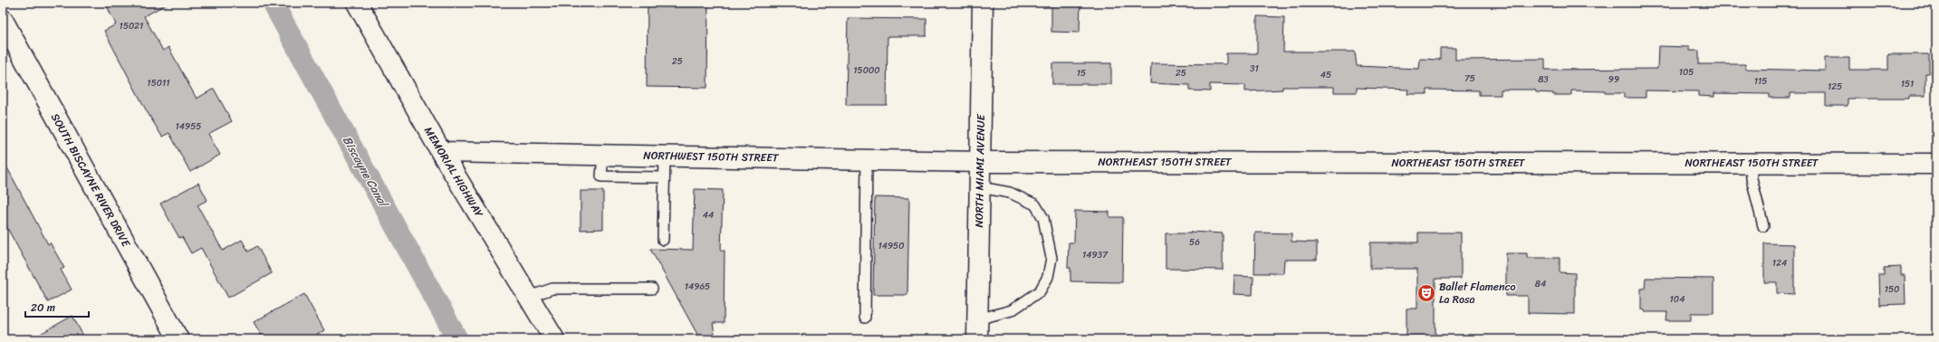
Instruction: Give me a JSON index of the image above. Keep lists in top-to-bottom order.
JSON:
{
  "streets": {
    "street": [
      "NORTHWEST 150TH STREET",
      "NORTHEAST 150TH STREET",
      "NORTH MIAMI AVENUE",
      "MEMORIAL HIGHWAY",
      "SOUTH BISCAYNE RIVER DRIVE"
    ]
  },
  "crossings": [
    ["NORTHWEST 150TH STREET", "NORTHEAST 150TH STREET"],
    ["NORTHWEST 150TH STREET", "NORTH MIAMI AVENUE"],
    ["NORTHWEST 150TH STREET", "MEMORIAL HIGHWAY"],
    ["NORTHEAST 150TH STREET", "NORTH MIAMI AVENUE"]
  ],
  "water": ["Biscayne Canal"],
  "places": {
    "theatre": ["Ballet Flamenco La Rosa"]
  },
  "house_numbers": [
    "15021",
    "25",
    "31",
    "15000",
    "105",
    "15",
    "25",
    "45",
    "75",
    "83",
    "99",
    "115",
    "15011",
    "151",
    "125",
    "14955",
    "44",
    "56",
    "14950",
    "14937",
    "124",
    "84",
    "14965",
    "150",
    "104"
  ],
  "scale_bar": "20 m"
}
